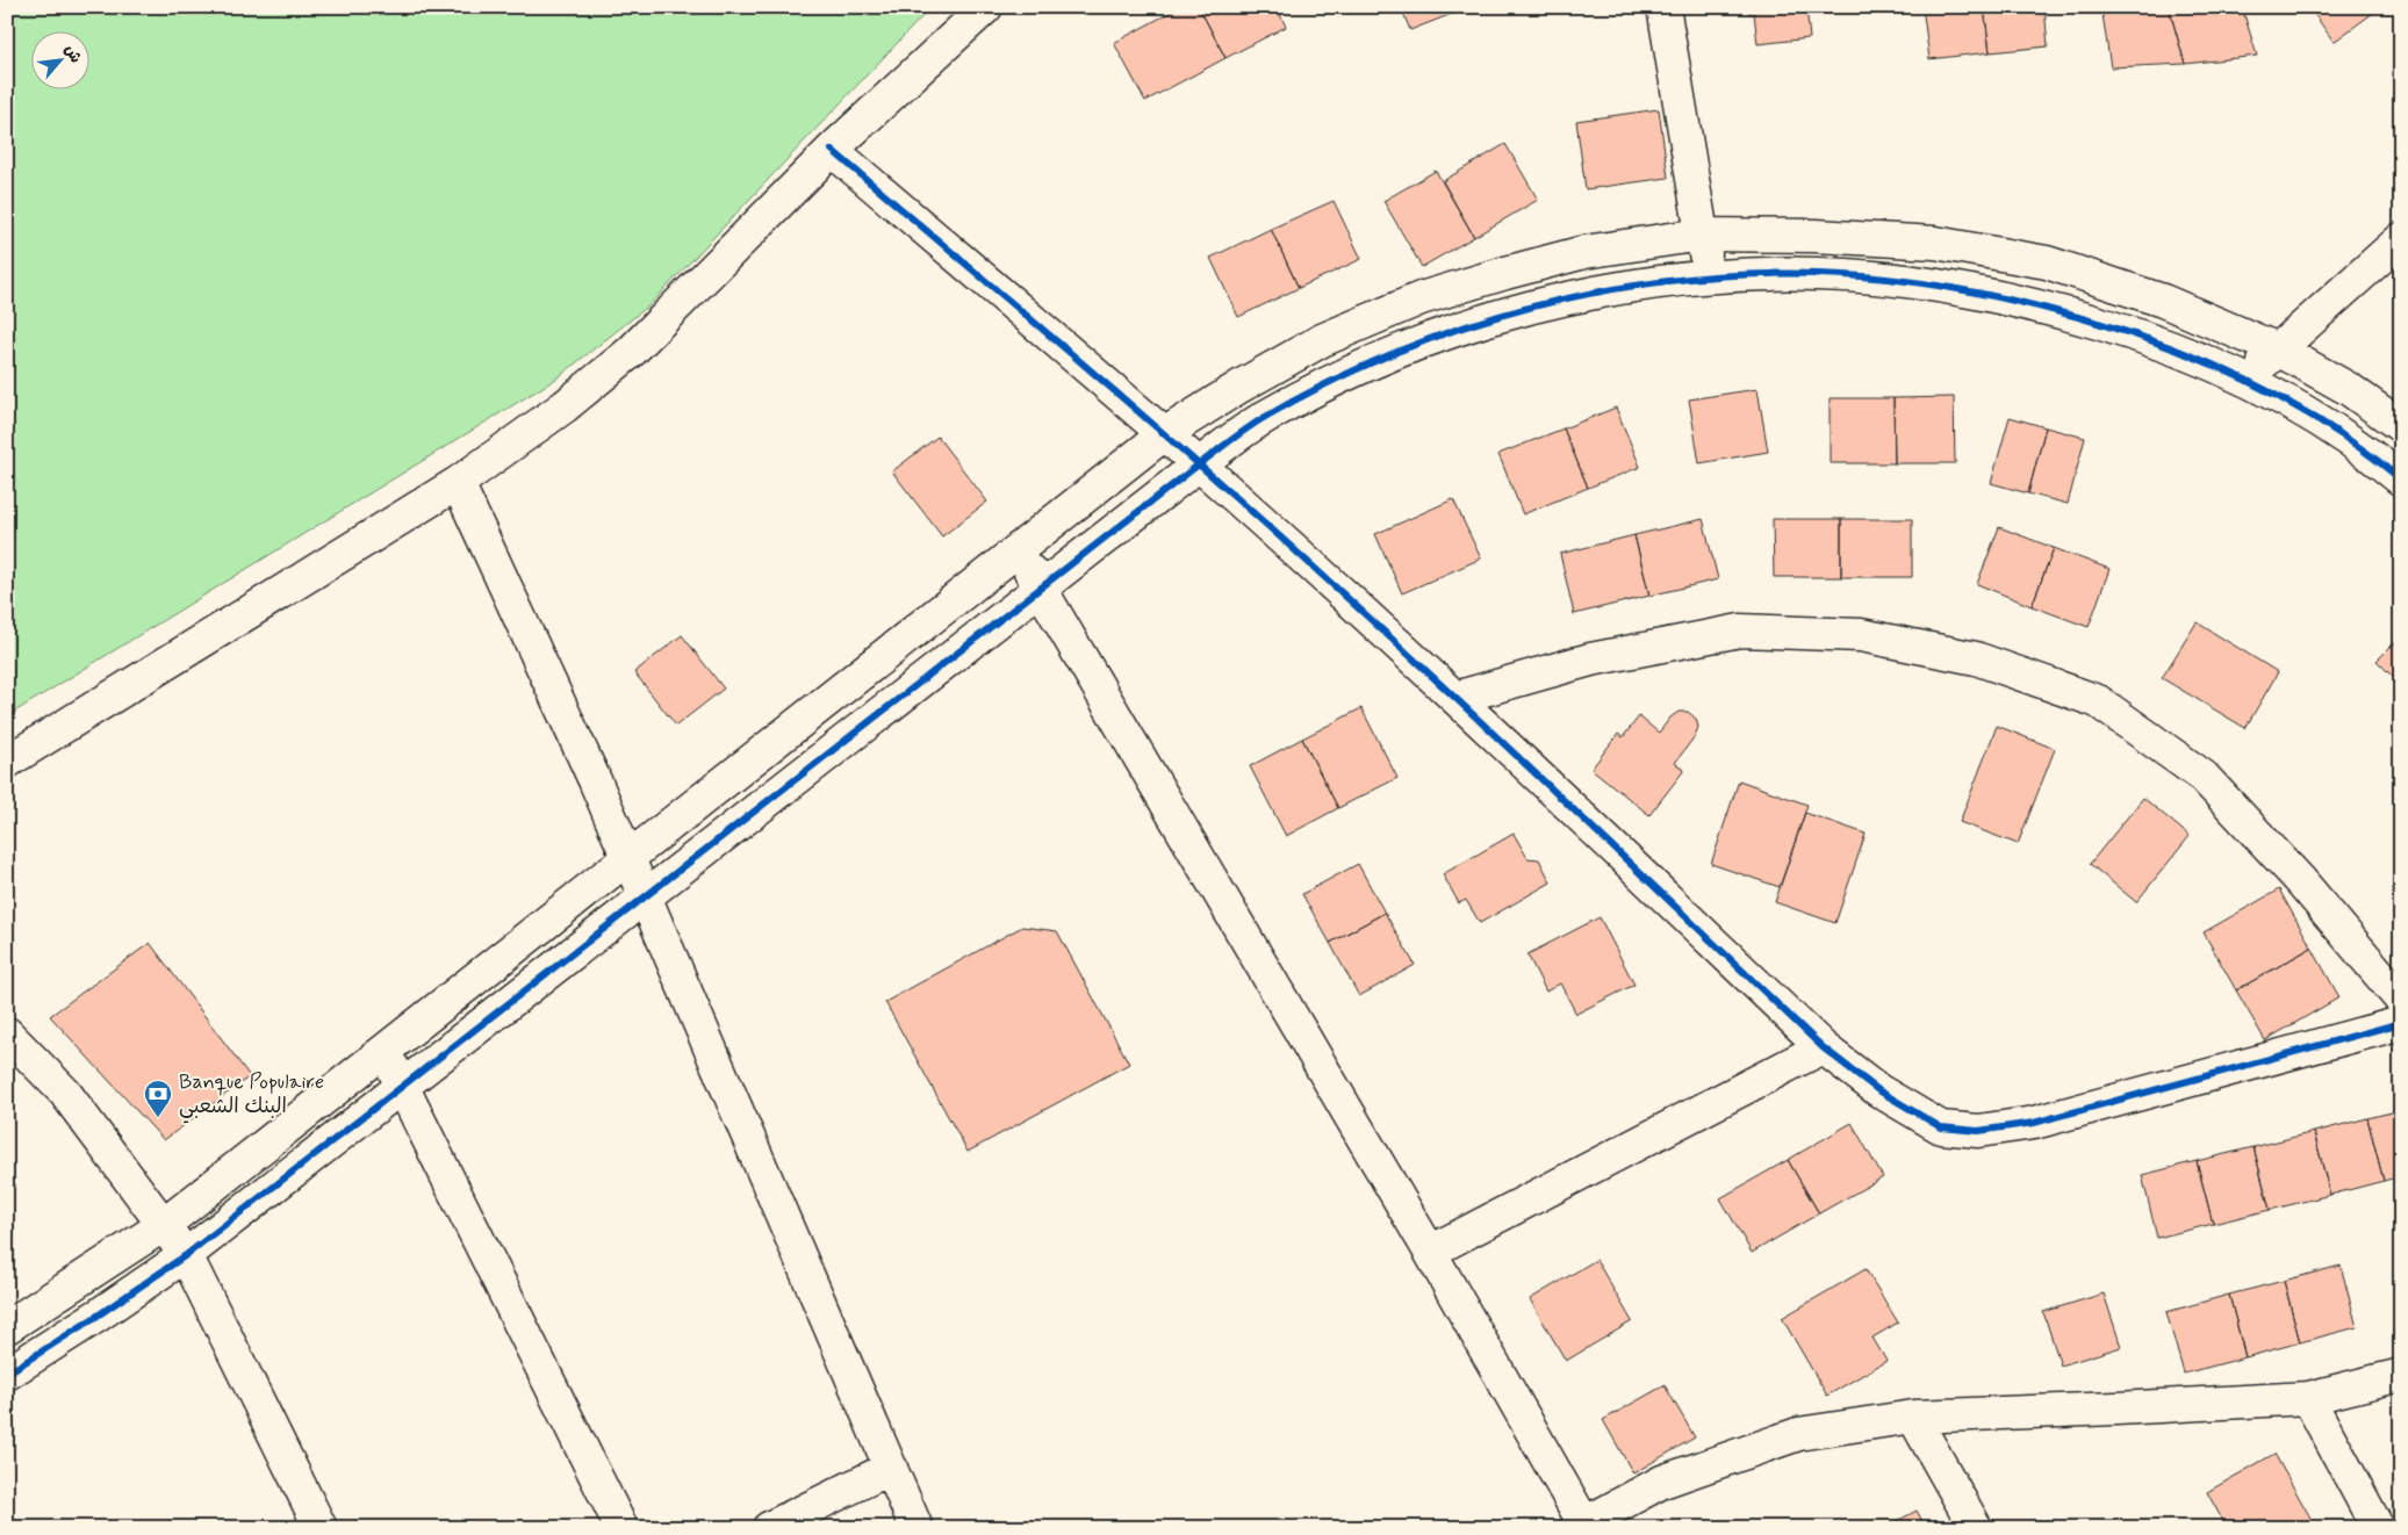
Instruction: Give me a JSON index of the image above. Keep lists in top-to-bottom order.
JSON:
{
  "places": {
    "bank": ["Banque Populaire البنك الشعبي"]
  },
  "north": "top right"
}
